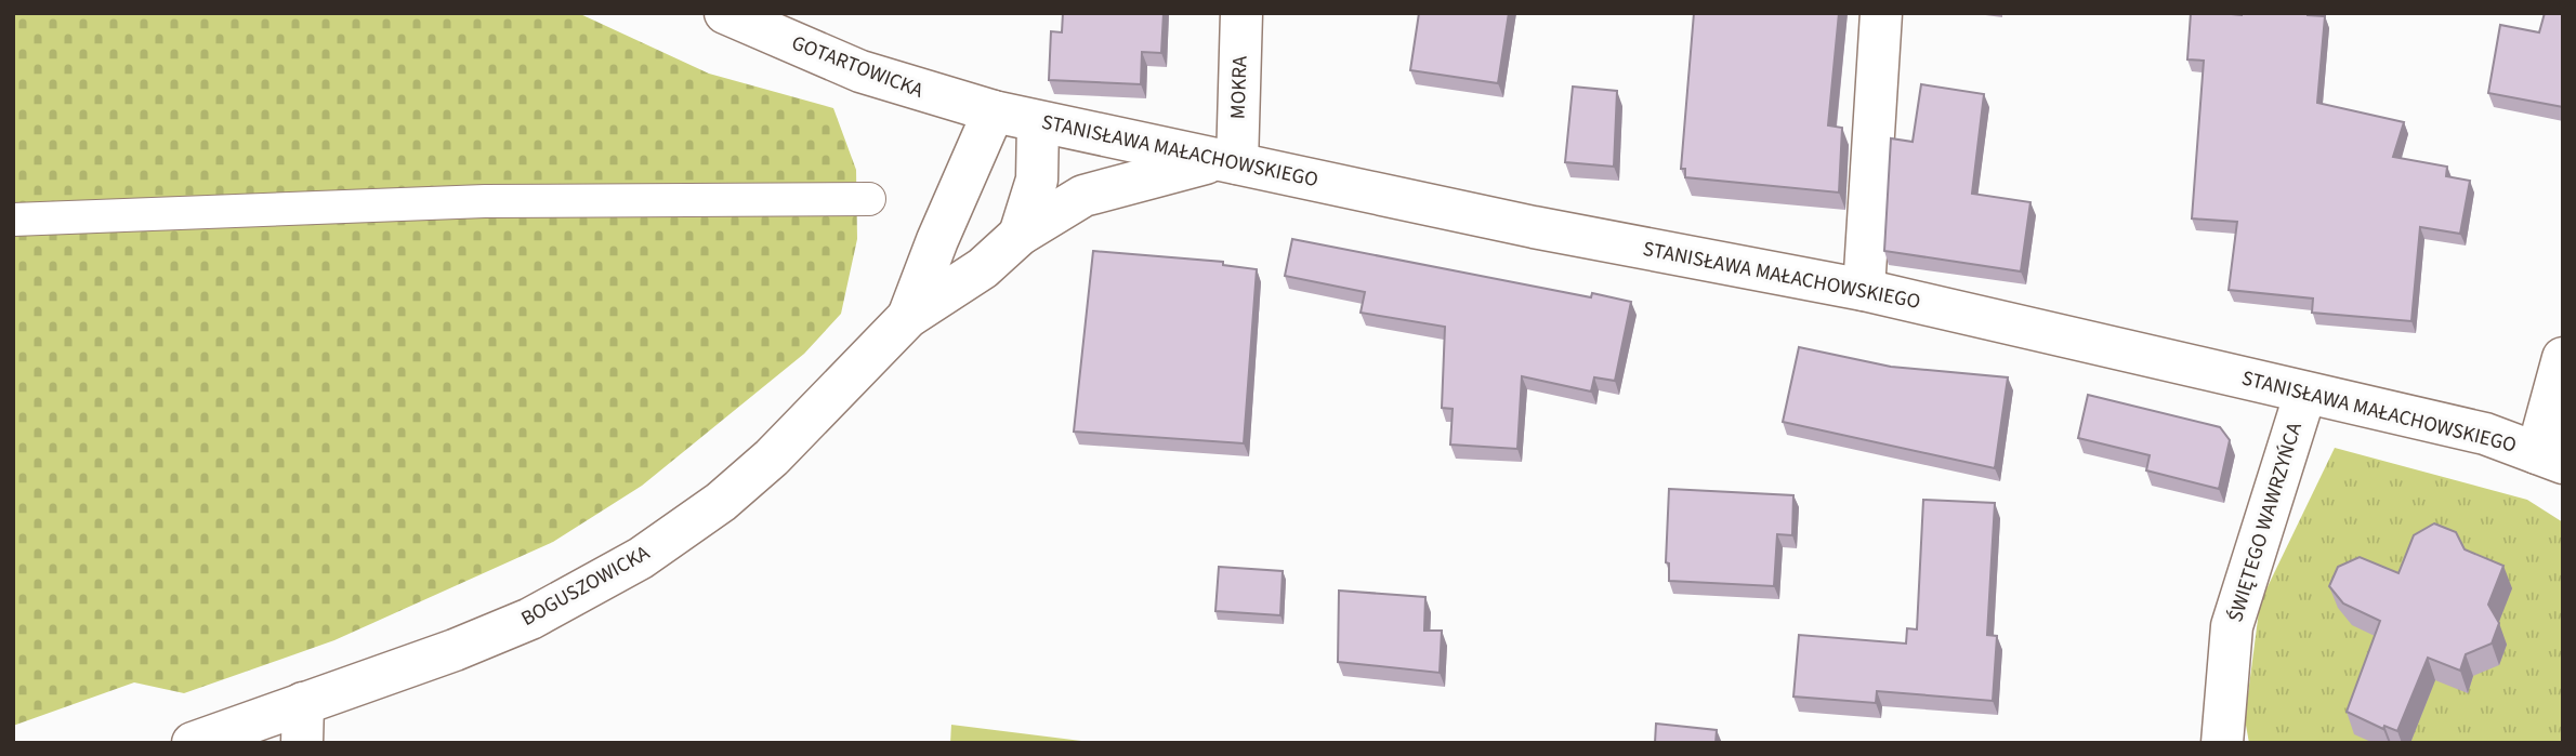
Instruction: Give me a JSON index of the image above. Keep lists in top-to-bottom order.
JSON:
{
  "streets": {
    "street": [
      "GOTARTOWICKA",
      "MOKRA",
      "STANISŁAWA MAŁACHOWSKIEGO",
      "ŚWIĘTEGO WAWRZYŃCA",
      "BOGUSZOWICKA"
    ]
  },
  "crossings": [
    ["GOTARTOWICKA", "STANISŁAWA MAŁACHOWSKIEGO"],
    ["GOTARTOWICKA", "BOGUSZOWICKA"],
    ["MOKRA", "STANISŁAWA MAŁACHOWSKIEGO"],
    ["MOKRA", "BOGUSZOWICKA"],
    ["STANISŁAWA MAŁACHOWSKIEGO", "ŚWIĘTEGO WAWRZYŃCA"],
    ["STANISŁAWA MAŁACHOWSKIEGO", "BOGUSZOWICKA"]
  ]
}
